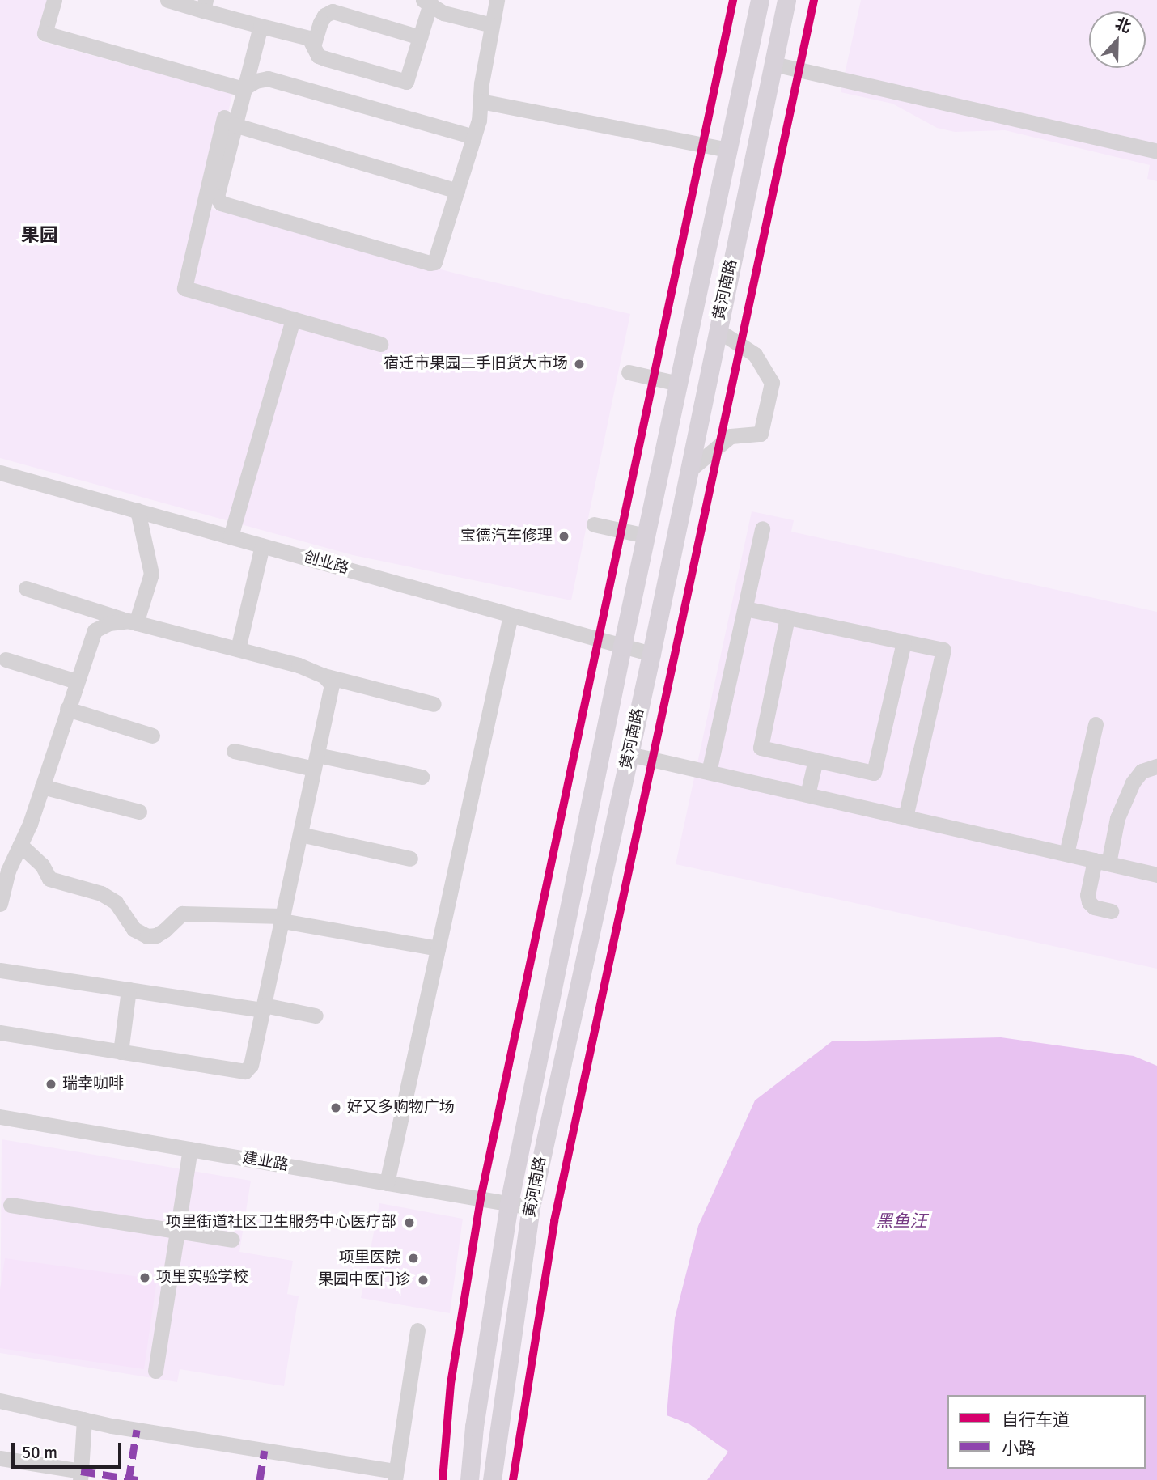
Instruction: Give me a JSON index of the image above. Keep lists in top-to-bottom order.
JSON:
{
  "streets": {
    "main road": ["黄河南路"],
    "street": ["创业路", "建业路"]
  },
  "crossings": [
    ["黄河南路", "创业路"],
    ["黄河南路", "建业路"]
  ],
  "districts": ["果园"],
  "water": ["黑鱼汪"],
  "places": [
    "宿迁市果园二手旧货大市场",
    "宝德汽车修理",
    "瑞幸咖啡",
    "好又多购物广场",
    "项里街道社区卫生服务中心医疗部",
    "项里医院",
    "项里实验学校",
    "果园中医门诊"
  ],
  "legend": ["自行车道", "小路"],
  "scale_bar": "50 m",
  "north": "top"
}
